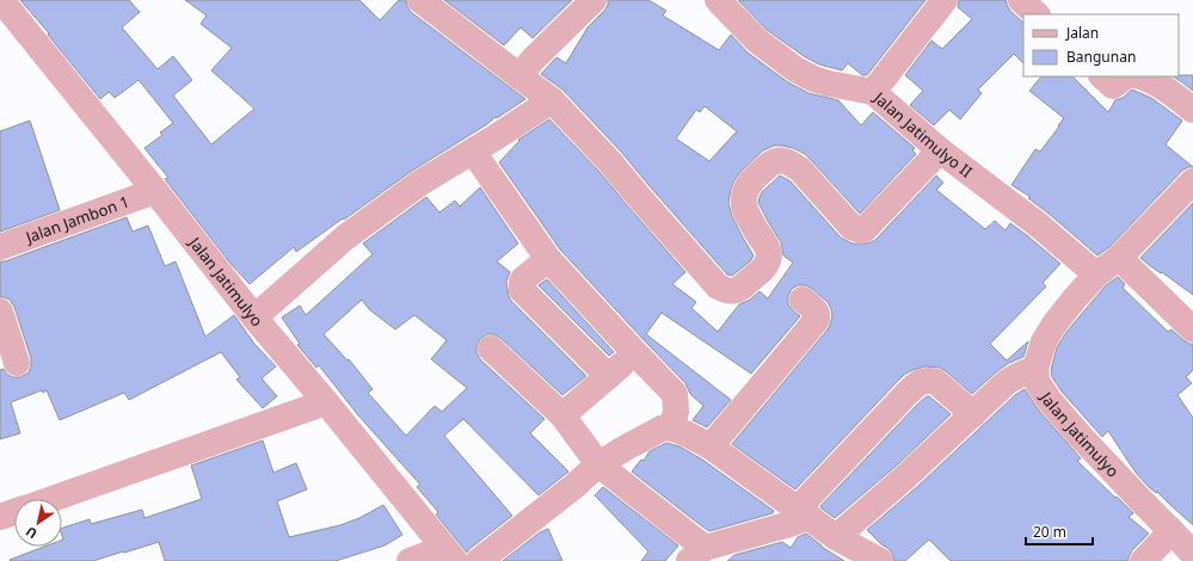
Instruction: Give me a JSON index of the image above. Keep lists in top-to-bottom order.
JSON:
{
  "streets": {
    "street": ["Jalan Jatimulyo II", "Jalan Jambon 1", "Jalan Jatimulyo"]
  },
  "crossings": [
    ["Jalan Jambon 1", "Jalan Jatimulyo"]
  ],
  "legend": ["Jalan", "Bangunan"],
  "scale_bar": "20 m",
  "north": "bottom left"
}
